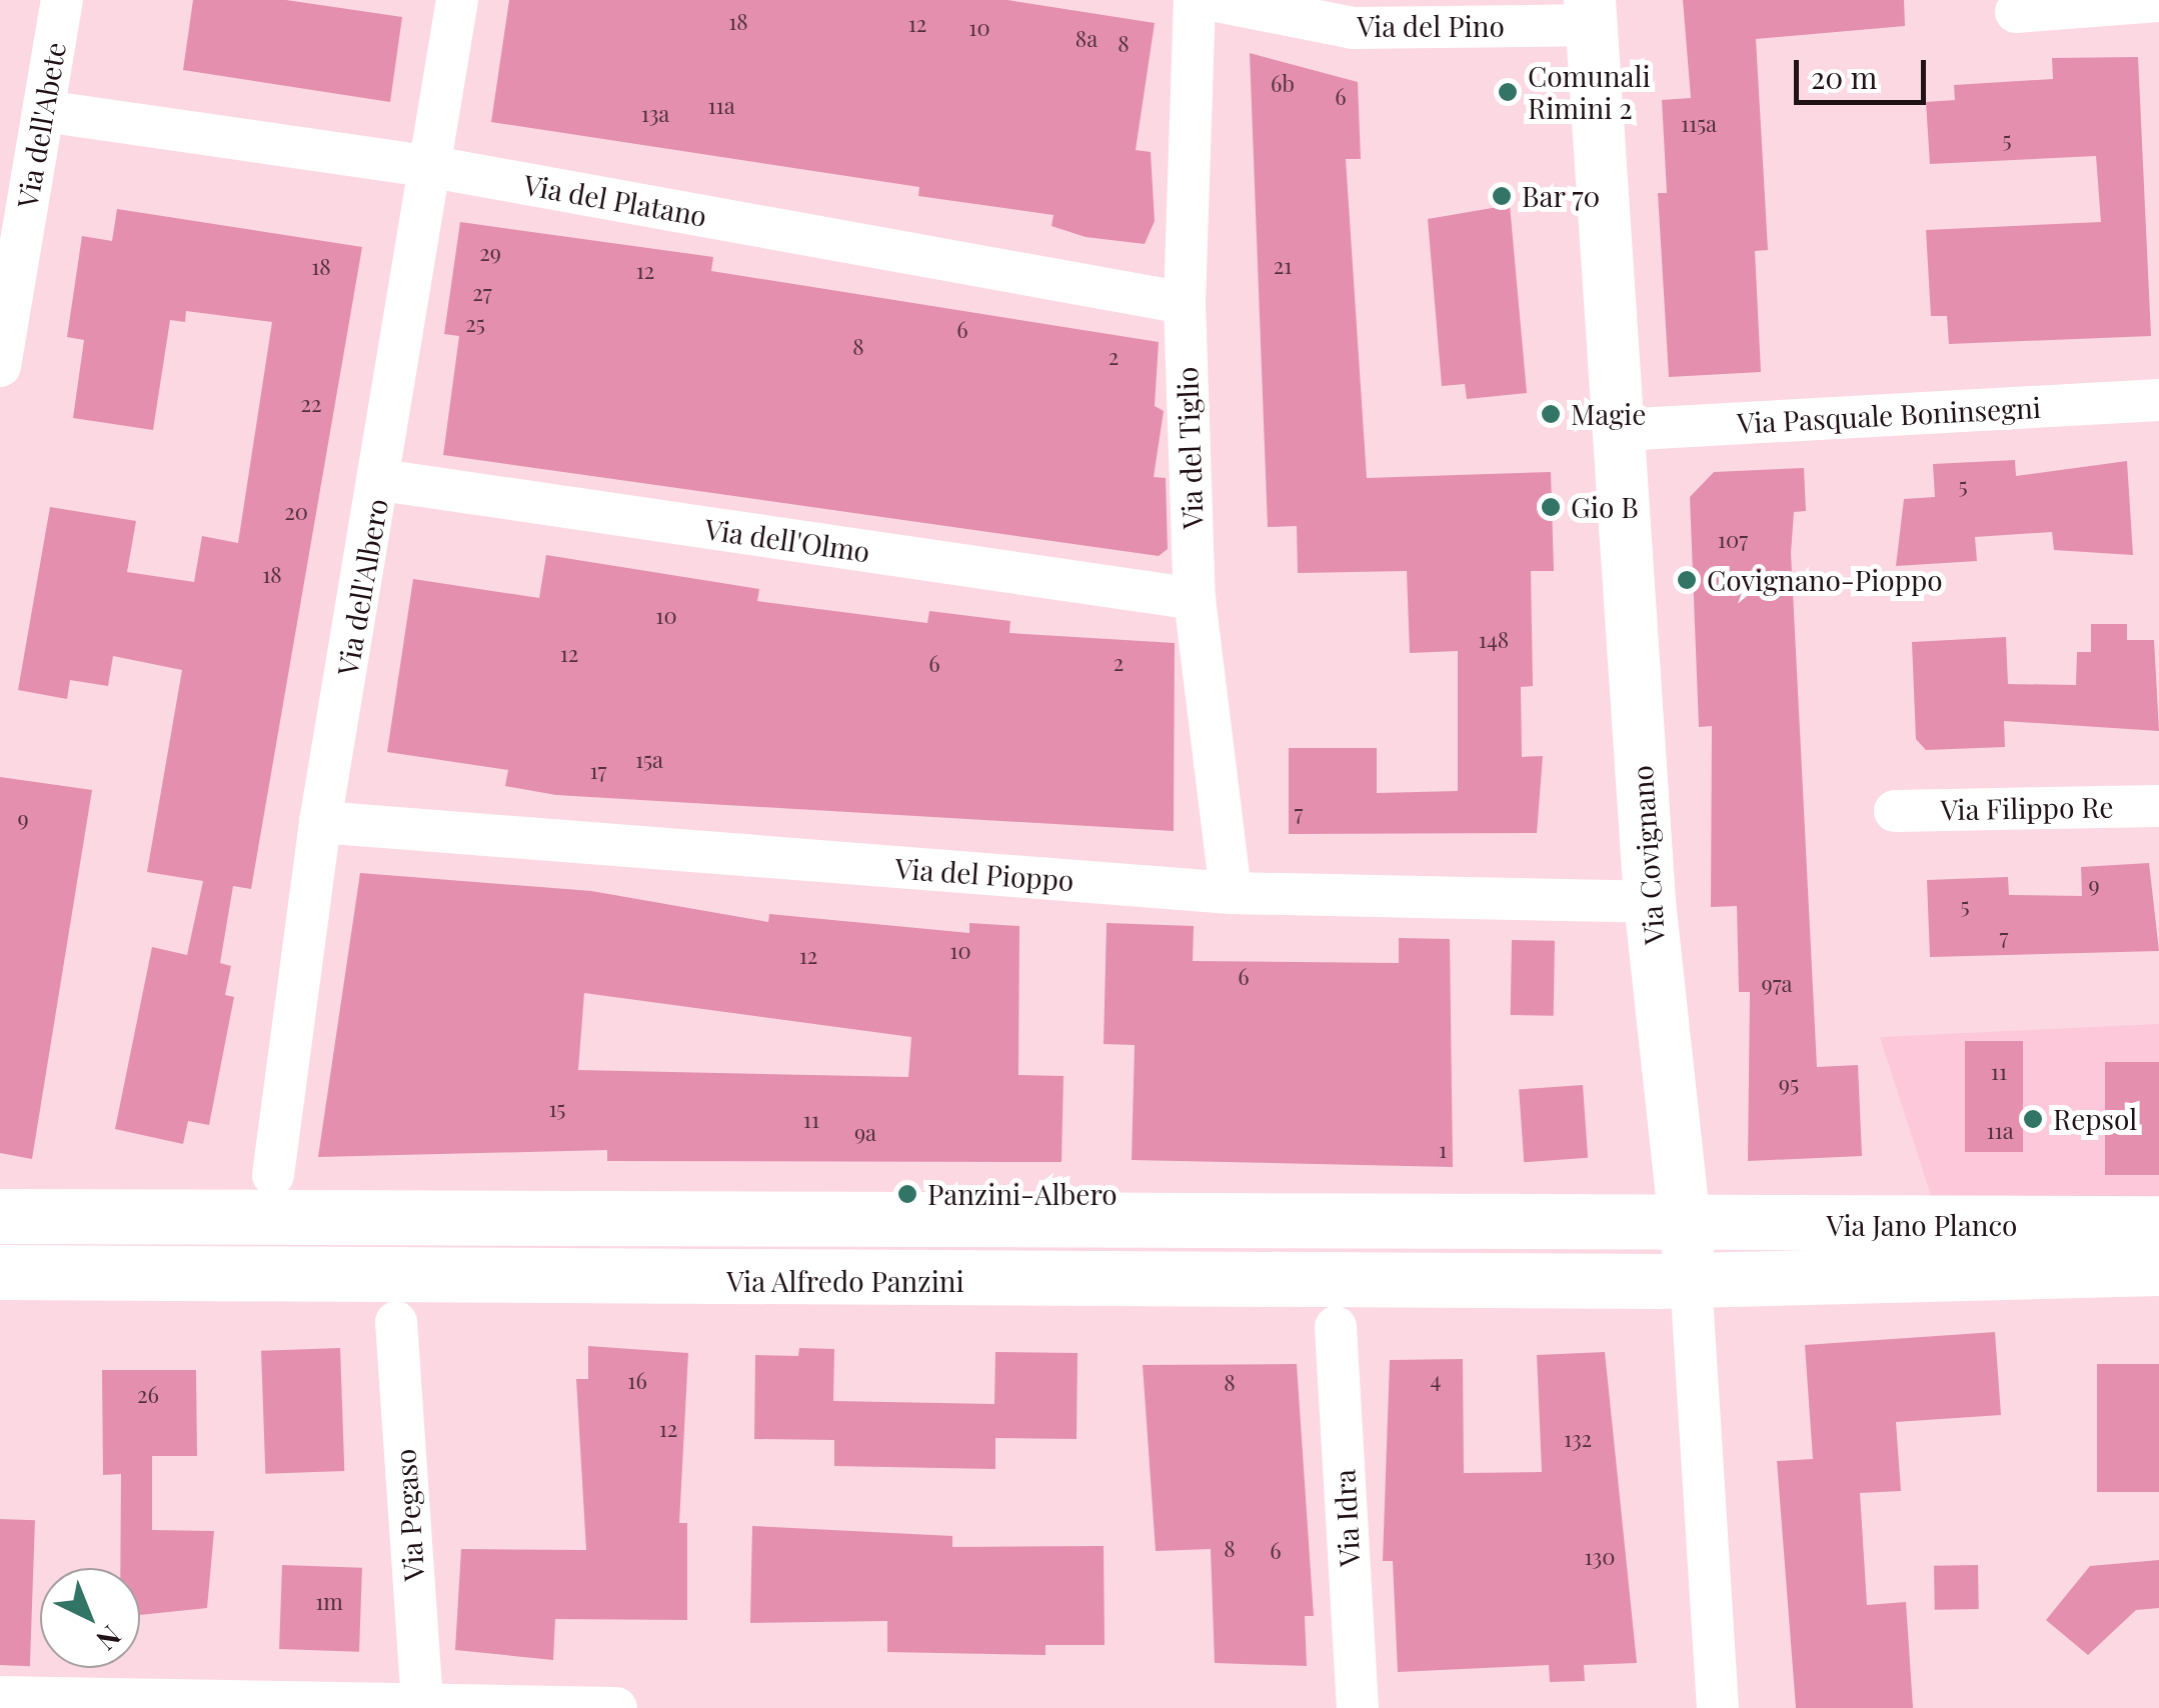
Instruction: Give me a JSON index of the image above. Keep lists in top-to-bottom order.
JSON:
{
  "streets": {
    "main road": ["Via Jano Planco", "Via Alfredo Panzini"],
    "street": [
      "Via del Pino",
      "Via dell'Abete",
      "Via del Platano",
      "Via Pasquale Boninsegni",
      "Via del Tiglio",
      "Via dell'Olmo",
      "Via dell'Albero",
      "Via Filippo Re",
      "Via Covignano",
      "Via del Pioppo",
      "Via Pegaso",
      "Via Idra"
    ]
  },
  "crossings": [
    ["Via del Pino", "Via Covignano"],
    ["Via dell'Abete", "Via del Platano"],
    ["Via del Platano", "Via del Tiglio"],
    ["Via del Platano", "Via dell'Albero"],
    ["Via Pasquale Boninsegni", "Via Covignano"],
    ["Via del Tiglio", "Via dell'Olmo"],
    ["Via del Tiglio", "Via del Pioppo"],
    ["Via dell'Olmo", "Via dell'Albero"],
    ["Via dell'Albero", "Via del Pioppo"],
    ["Via Covignano", "Via del Pioppo"],
    ["Via Covignano", "Via Jano Planco"],
    ["Via Covignano", "Via Alfredo Panzini"],
    ["Via Jano Planco", "Via Alfredo Panzini"]
  ],
  "places": [
    "Comunali Rimini 2",
    "Bar 70",
    "Magie",
    "Gio B",
    "Covignano-Pioppo",
    "Repsol",
    "Panzini-Albero"
  ],
  "house_numbers": [
    "18",
    "12",
    "10",
    "8a",
    "8",
    "6b",
    "6",
    "11a",
    "13a",
    "115a",
    "5",
    "29",
    "21",
    "18",
    "12",
    "27",
    "25",
    "6",
    "8",
    "2",
    "22",
    "5",
    "20",
    "107",
    "18",
    "10",
    "148",
    "12",
    "2",
    "6",
    "15a",
    "17",
    "7",
    "9",
    "9",
    "5",
    "7",
    "10",
    "12",
    "6",
    "97a",
    "11",
    "95",
    "15",
    "11",
    "11a",
    "9a",
    "1",
    "4",
    "16",
    "8",
    "26",
    "12",
    "132",
    "8",
    "6",
    "130",
    "1m"
  ],
  "scale_bar": "20 m",
  "north": "bottom right"
}
